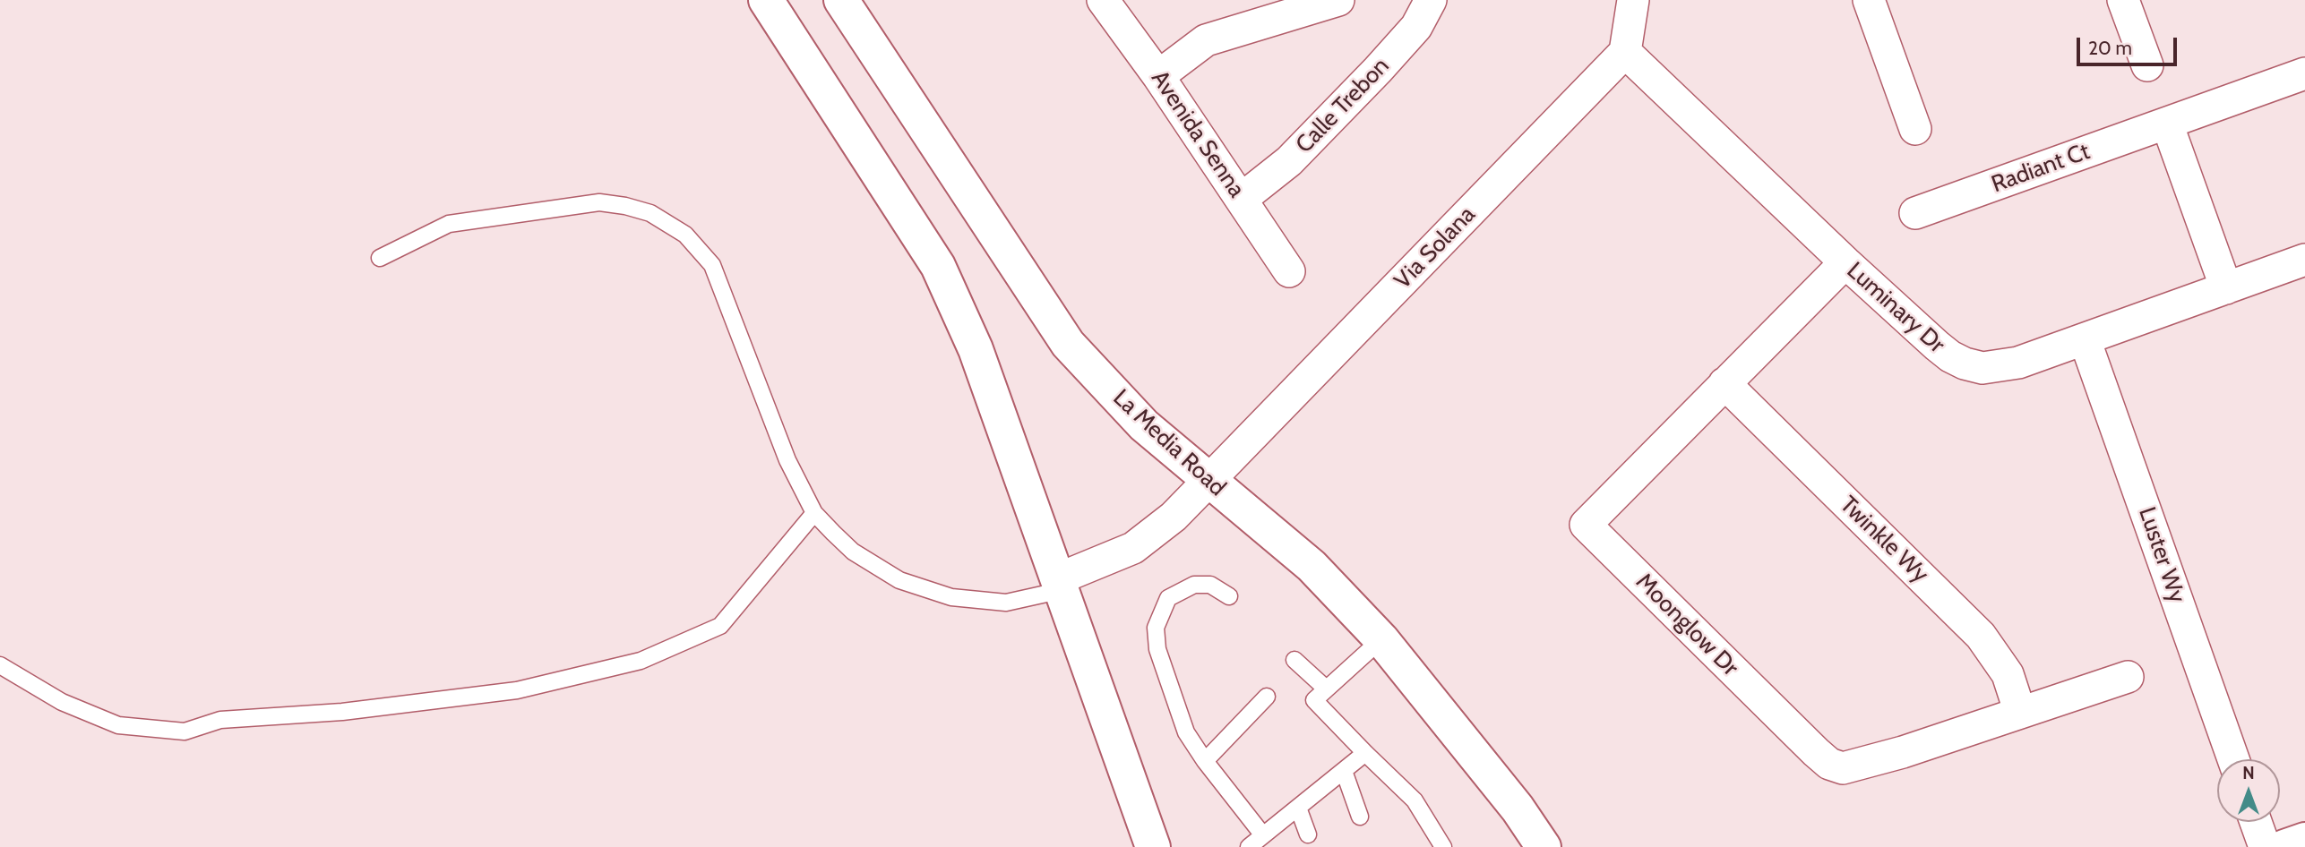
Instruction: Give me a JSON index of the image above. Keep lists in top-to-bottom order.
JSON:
{
  "streets": {
    "main road": ["La Media Road"],
    "street": [
      "Calle Trebon",
      "Avenida Senna",
      "Radiant Ct",
      "Via Solana",
      "Luminary Dr",
      "Twinkle Wy",
      "Luster Wy",
      "Moonglow Dr"
    ]
  },
  "crossings": [
    ["Calle Trebon", "Avenida Senna"],
    ["Via Solana", "Luminary Dr"],
    ["Via Solana", "La Media Road"],
    ["Luminary Dr", "Luster Wy"],
    ["Luminary Dr", "Moonglow Dr"],
    ["Twinkle Wy", "Moonglow Dr"]
  ],
  "scale_bar": "20 m",
  "north": "top"
}
